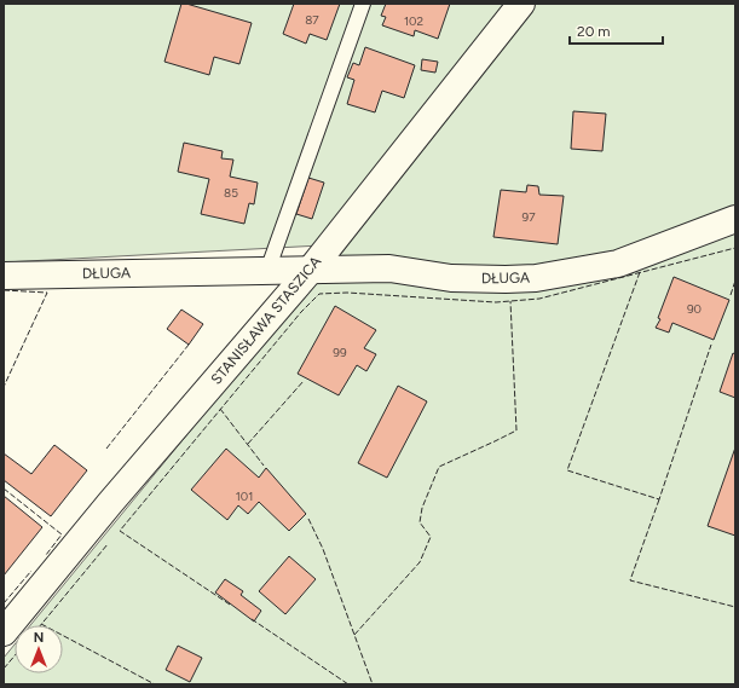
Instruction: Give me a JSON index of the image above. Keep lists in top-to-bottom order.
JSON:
{
  "streets": {
    "street": ["DŁUGA", "STANISŁAWA STASZICA"]
  },
  "crossings": [
    ["DŁUGA", "STANISŁAWA STASZICA"]
  ],
  "house_numbers": [
    "87",
    "102",
    "85",
    "97",
    "90",
    "99",
    "101"
  ],
  "scale_bar": "20 m",
  "north": "top"
}
